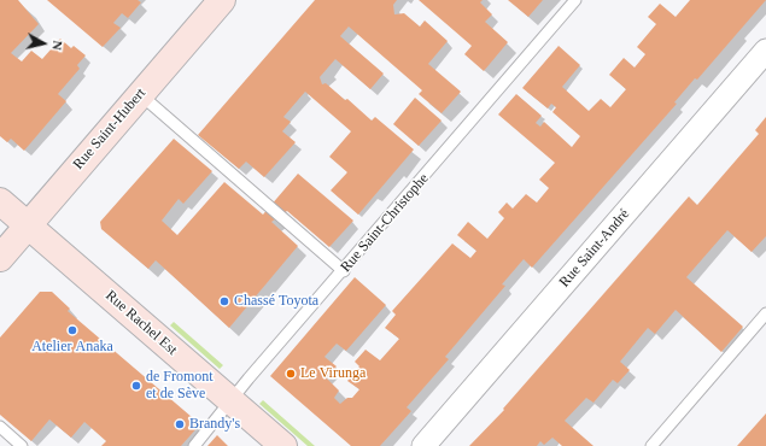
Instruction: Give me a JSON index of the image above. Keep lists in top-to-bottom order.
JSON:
{
  "streets": {
    "main road": ["Rue Saint-Hubert", "Rue Rachel Est"],
    "street": ["Rue Saint-André"],
    "lane": ["Rue Saint-Christophe"]
  },
  "crossings": [
    ["Rue Saint-Hubert", "Rue Rachel Est"],
    ["Rue Saint-Christophe", "Rue Rachel Est"]
  ],
  "places": [
    "Chassé Toyota",
    "Atelier Anaka",
    "Le Virunga",
    "de Fromont et de Sève",
    "Brandy's"
  ],
  "north": "right"
}
